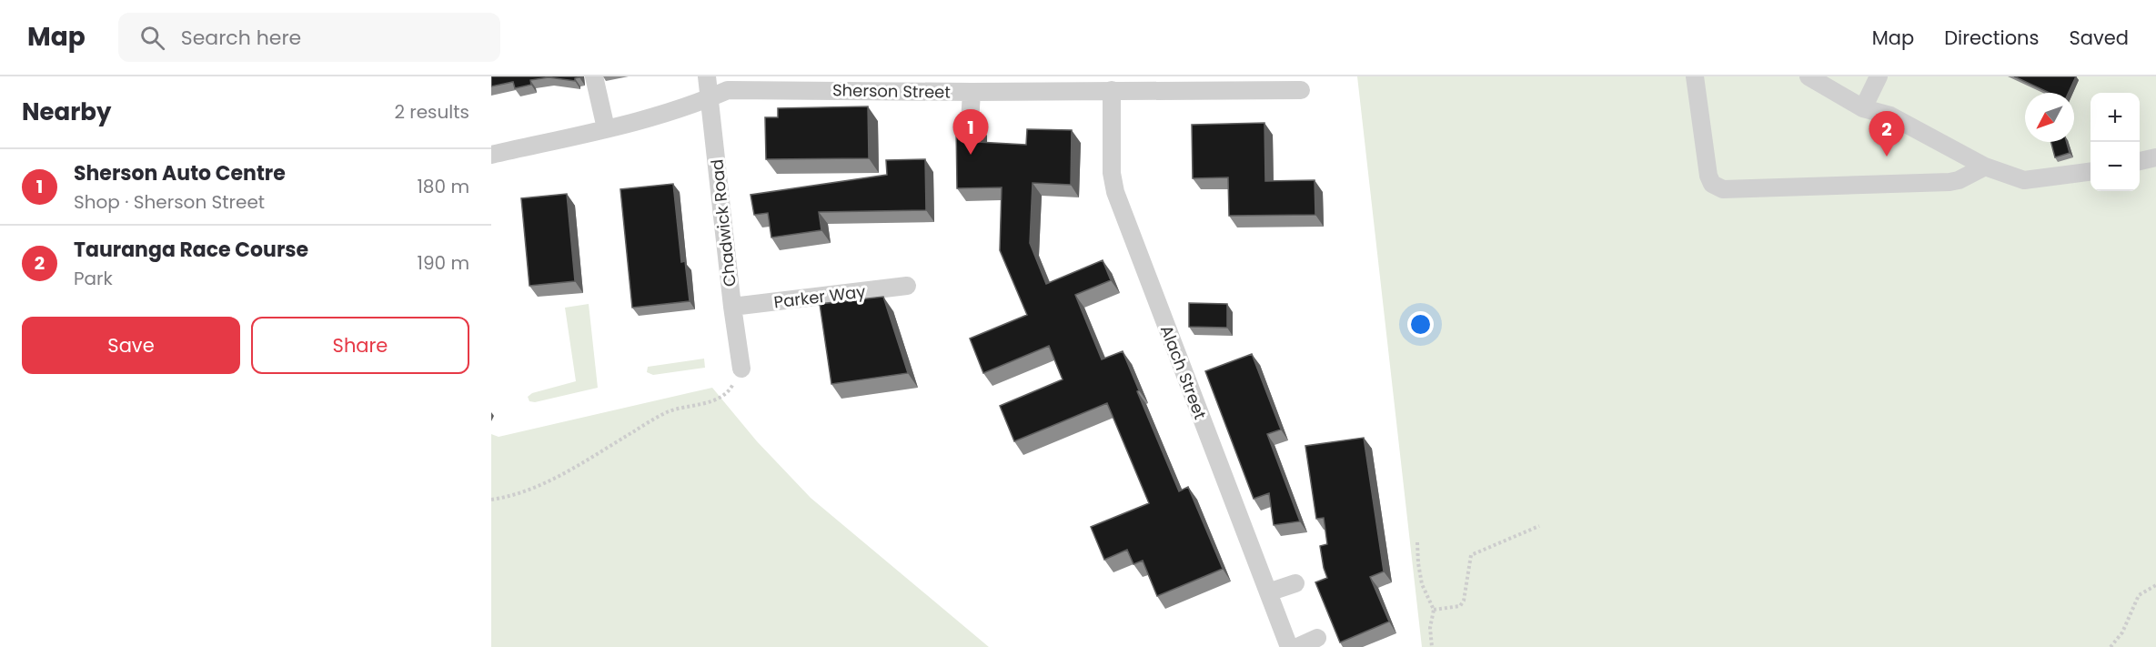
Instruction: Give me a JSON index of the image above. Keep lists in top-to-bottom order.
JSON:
{
  "streets": {
    "street": [
      "Sherson Street",
      "Chadwick Road",
      "Parker Way",
      "Alach Street"
    ]
  },
  "crossings": [
    ["Sherson Street", "Chadwick Road"],
    ["Sherson Street", "Alach Street"],
    ["Chadwick Road", "Parker Way"]
  ],
  "north": "bottom left",
  "page": {
    "header": "Map",
    "search": "Search here",
    "nav": ["Map", "Directions", "Saved"],
    "heading": ["Nearby", "2 results"],
    "map_buttons": ["+", "−"],
    "pins": ["1", "2"],
    "list": [
      {
        "mark": "1",
        "name": "Sherson Auto Centre",
        "note": "Shop · Sherson Street",
        "value": "180 m"
      },
      {
        "mark": "2",
        "name": "Tauranga Race Course",
        "note": "Park",
        "value": "190 m"
      }
    ],
    "buttons": ["Save", "Share"]
  }
}
